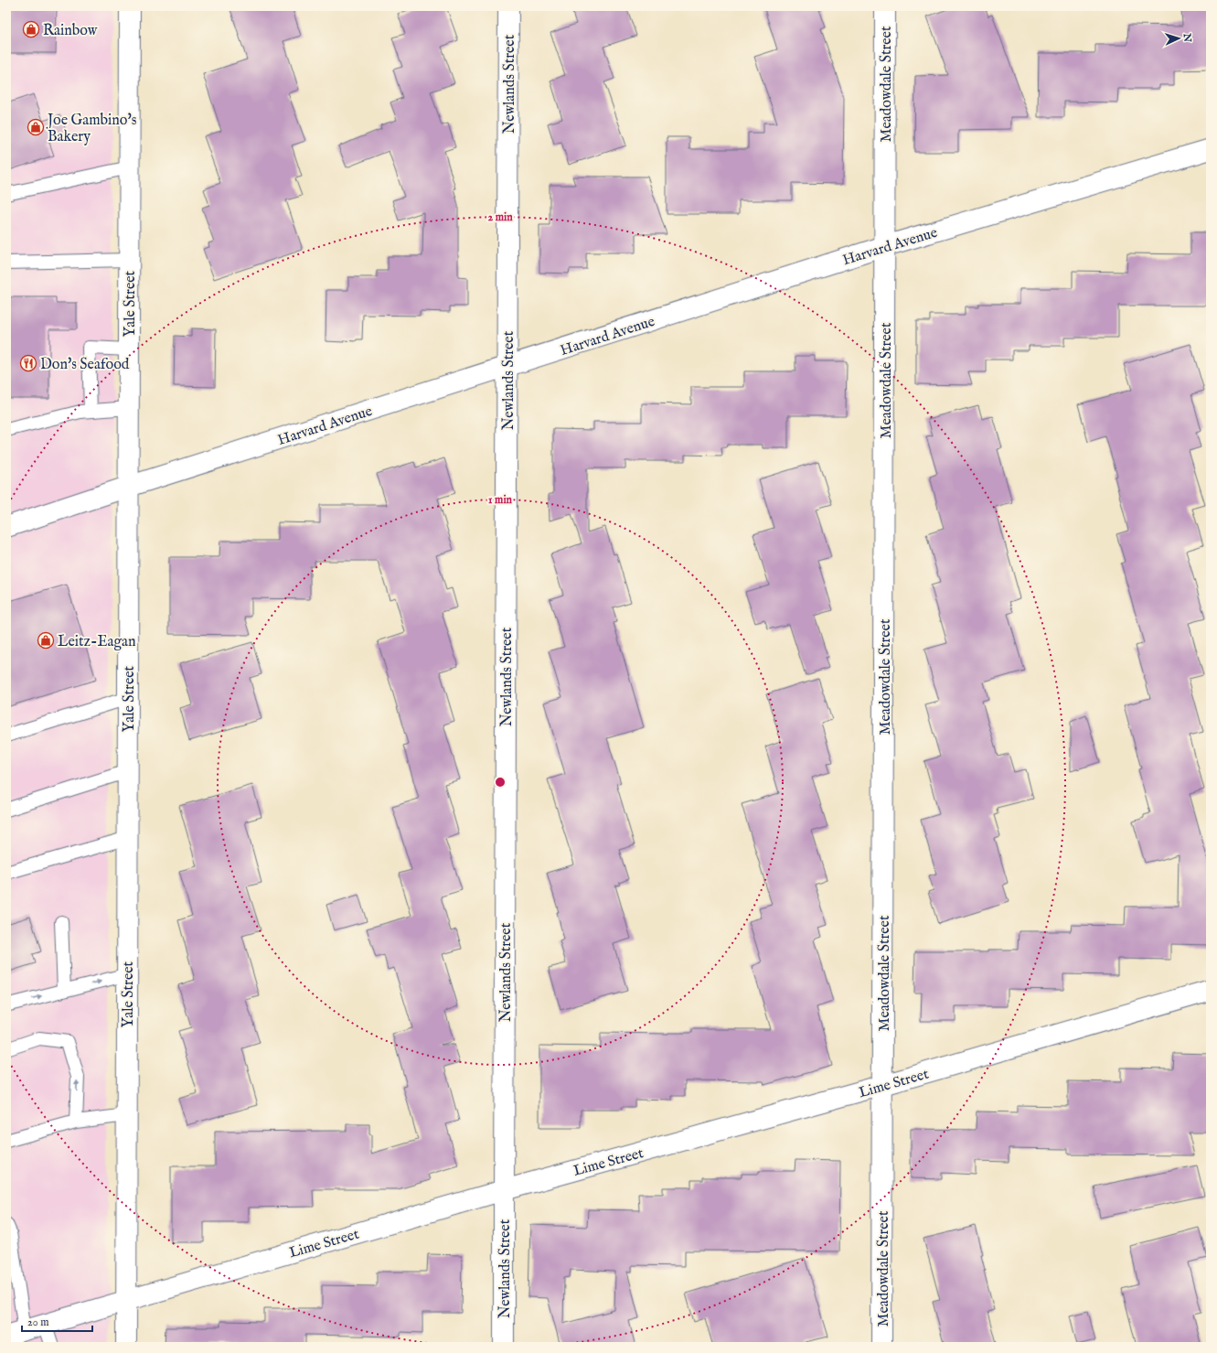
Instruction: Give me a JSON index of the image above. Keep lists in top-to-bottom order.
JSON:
{
  "streets": {
    "street": [
      "Newlands Street",
      "Meadowdale Street",
      "Harvard Avenue",
      "Yale Street",
      "Lime Street"
    ]
  },
  "crossings": [
    ["Newlands Street", "Harvard Avenue"],
    ["Newlands Street", "Lime Street"],
    ["Meadowdale Street", "Harvard Avenue"],
    ["Meadowdale Street", "Lime Street"],
    ["Harvard Avenue", "Yale Street"],
    ["Yale Street", "Lime Street"]
  ],
  "places": {
    "shop": ["Rainbow", "Joe Gambino's Bakery", "Leitz-Eagan"],
    "restaurant": ["Don's Seafood"]
  },
  "scale_bar": "20 m",
  "north": "right",
  "rings": ["2 min", "1 min"]
}
